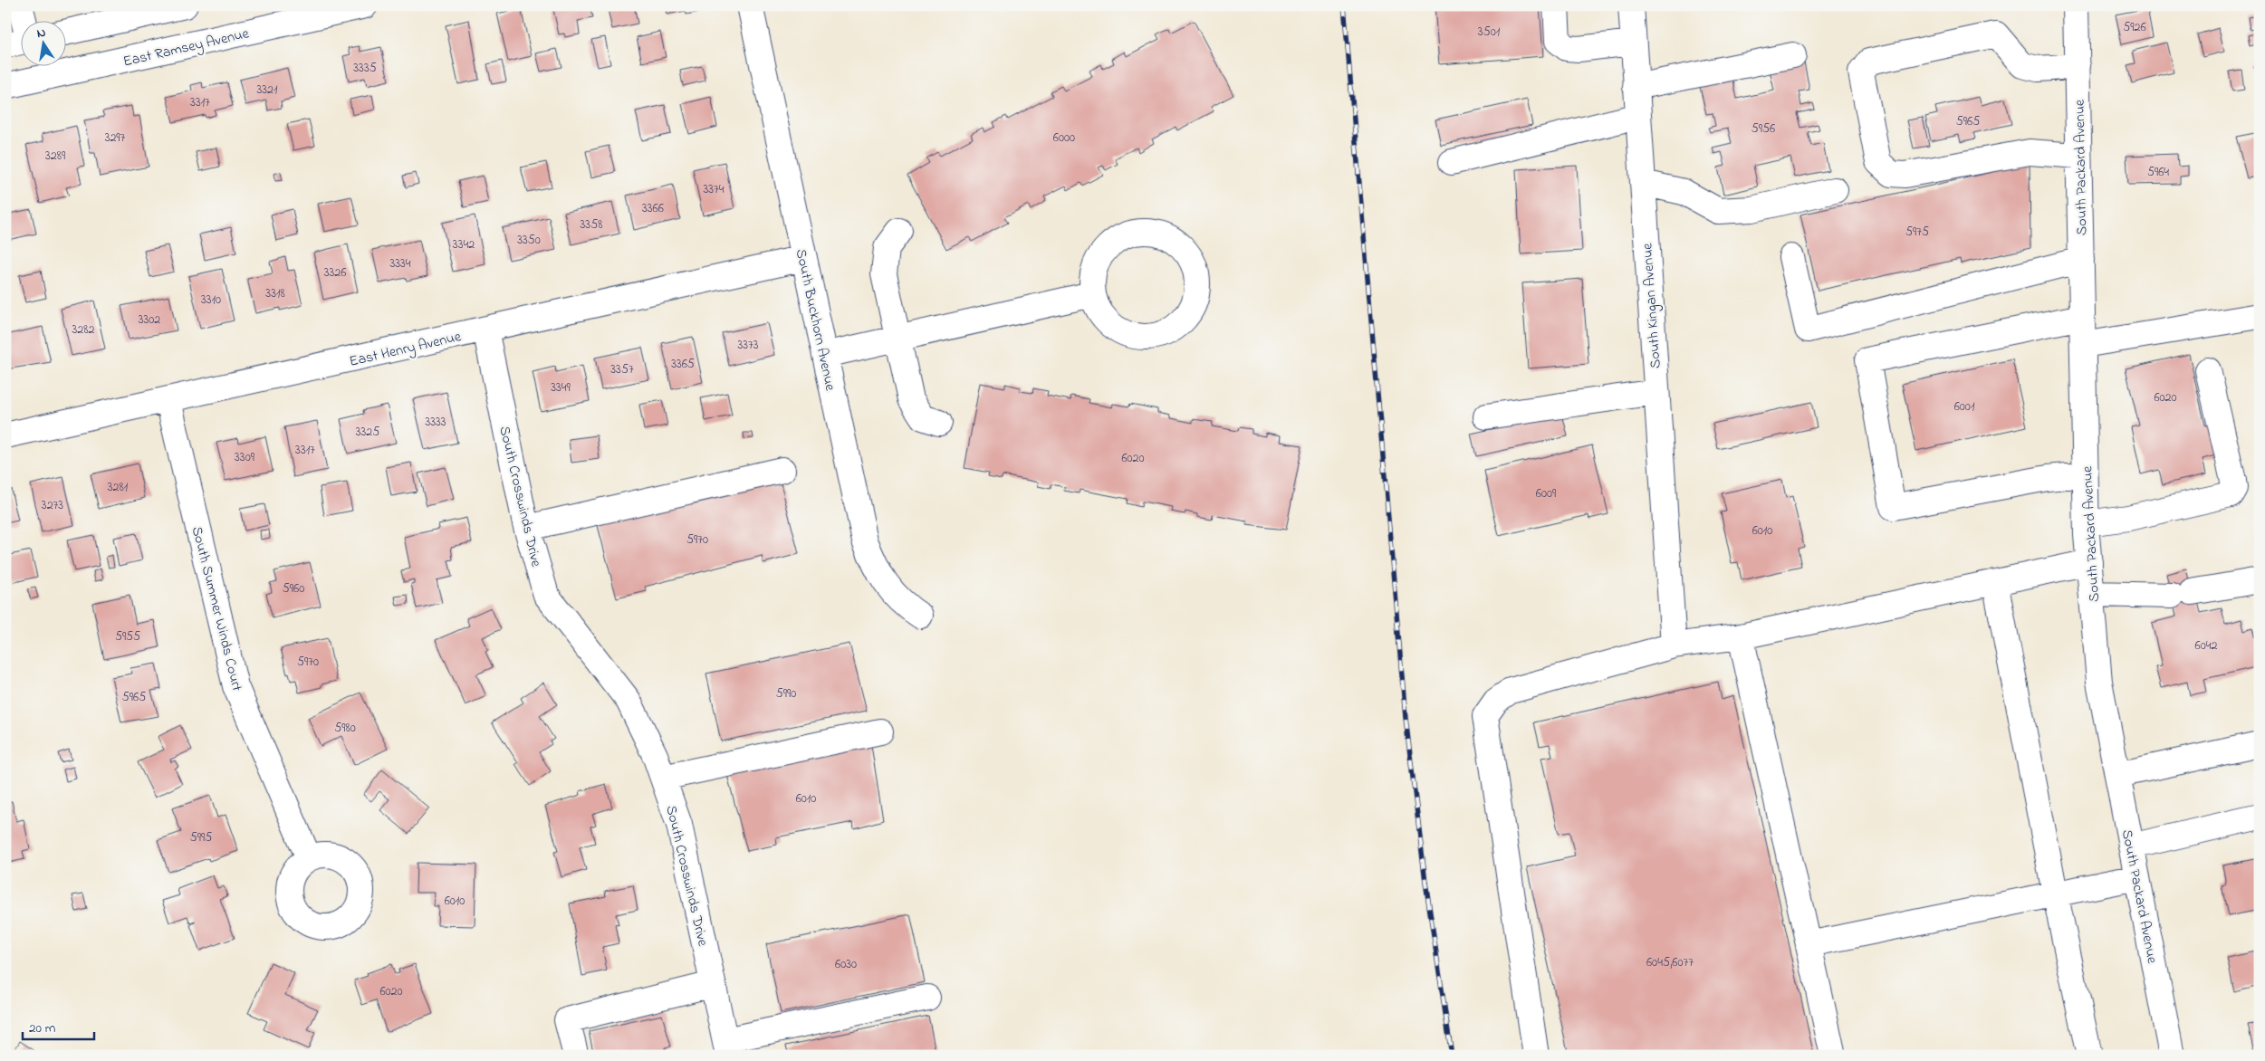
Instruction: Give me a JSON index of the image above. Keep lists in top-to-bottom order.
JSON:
{
  "streets": {
    "street": [
      "East Ramsey Avenue",
      "South Packard Avenue",
      "South Kingan Avenue",
      "South Buckhorn Avenue",
      "East Henry Avenue",
      "South Crosswinds Drive",
      "South Summer Winds Court"
    ]
  },
  "crossings": [
    ["South Buckhorn Avenue", "East Henry Avenue"],
    ["East Henry Avenue", "South Crosswinds Drive"],
    ["East Henry Avenue", "South Summer Winds Court"]
  ],
  "house_numbers": [
    "5926",
    "3501",
    "3335",
    "3321",
    "3317",
    "5965",
    "5956",
    "3297",
    "6000",
    "3289",
    "5964",
    "3374",
    "3366",
    "3358",
    "5975",
    "3350",
    "3342",
    "3334",
    "3326",
    "3318",
    "3310",
    "3302",
    "3282",
    "3373",
    "3365",
    "3357",
    "3349",
    "6020",
    "6001",
    "3333",
    "3325",
    "3317",
    "3309",
    "6020",
    "3281",
    "6009",
    "3273",
    "6010",
    "5970",
    "5960",
    "5955",
    "6042",
    "5970",
    "5990",
    "5965",
    "5980",
    "6010",
    "5995",
    "6010",
    "6045,6077",
    "6030",
    "6020"
  ],
  "scale_bar": "20 m",
  "north": "top"
}
